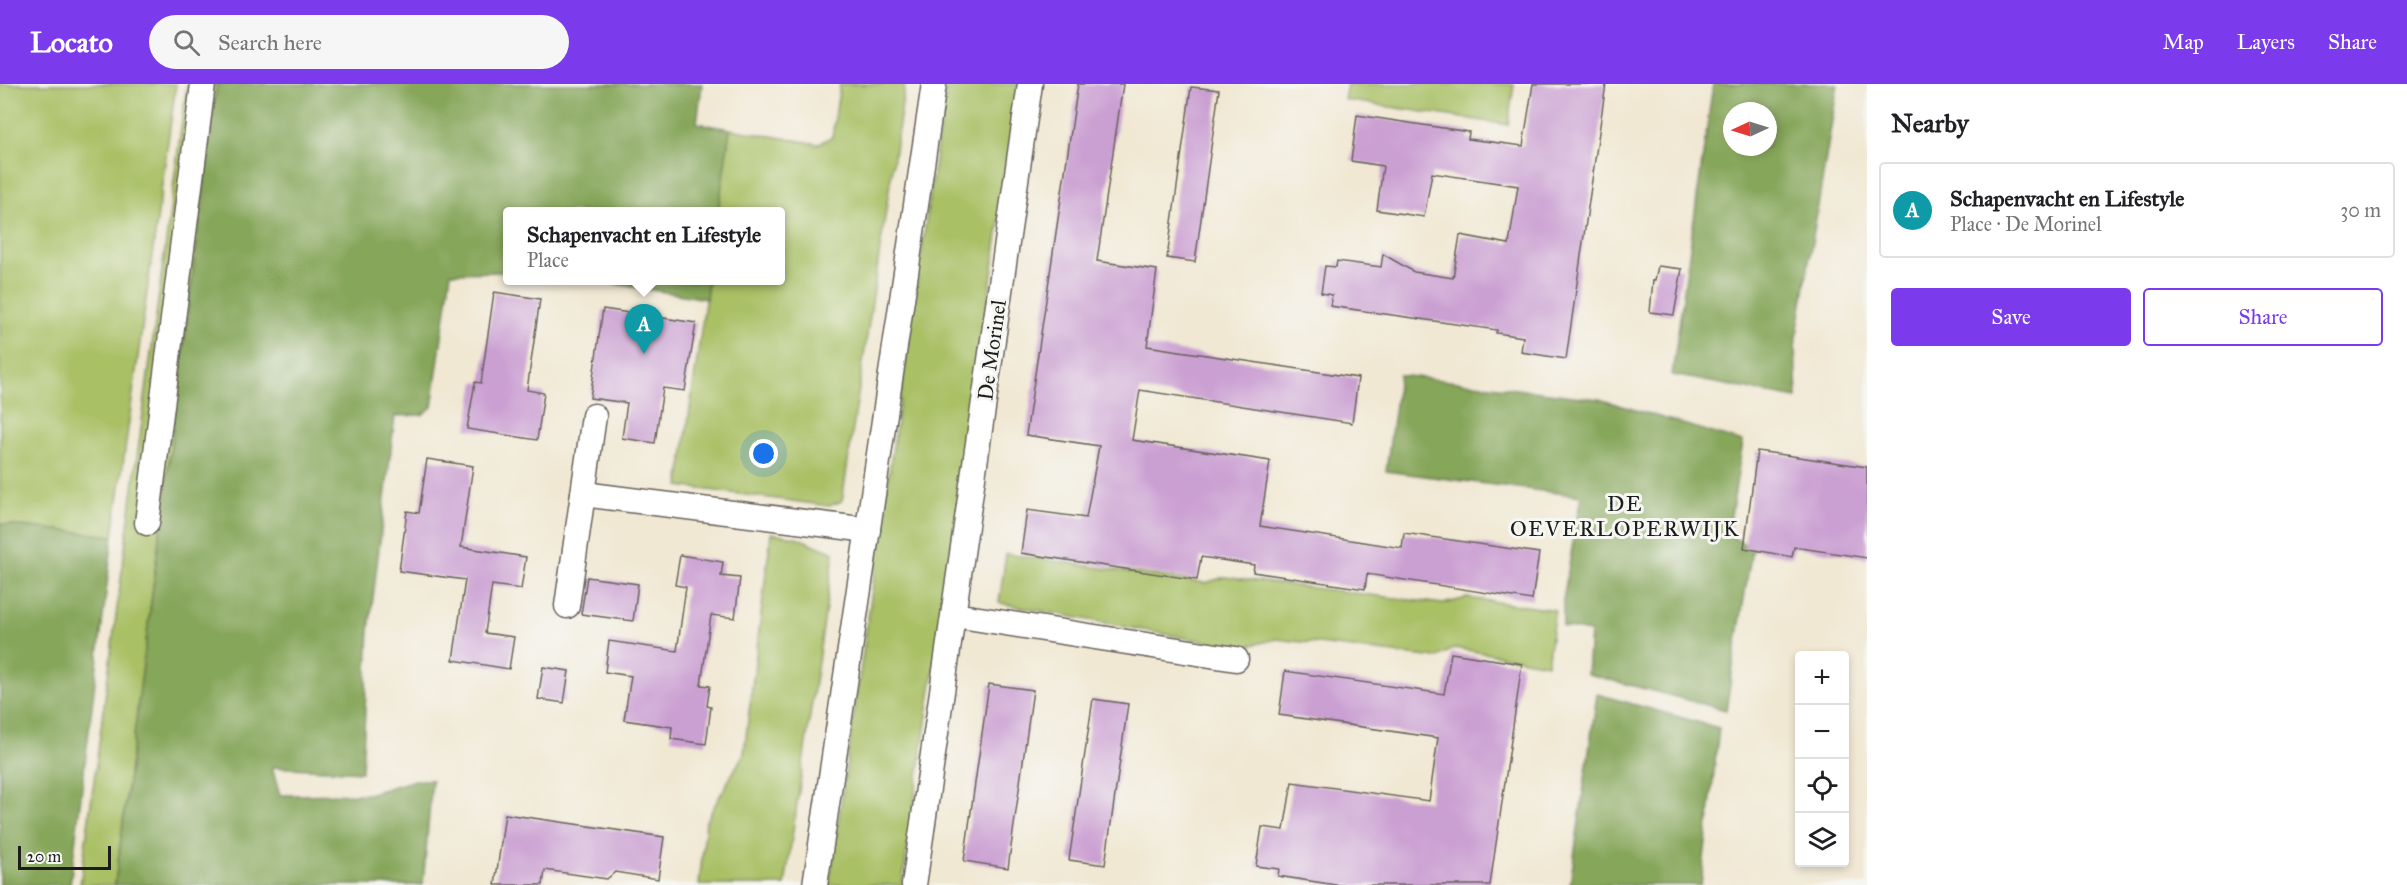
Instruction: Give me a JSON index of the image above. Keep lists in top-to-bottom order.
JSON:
{
  "streets": {
    "street": ["De Morinel"]
  },
  "districts": ["DE OEVERLOPERWIJK"],
  "scale_bar": "20 m",
  "north": "left",
  "page": {
    "header": "Locato",
    "search": "Search here",
    "nav": ["Map", "Layers", "Share"],
    "heading": "Nearby",
    "list": [
      {
        "mark": "A",
        "name": "Schapenvacht en Lifestyle",
        "note": "Place · De Morinel",
        "value": "30 m"
      }
    ],
    "popup": ["Schapenvacht en Lifestyle", "Place"],
    "buttons": ["Save", "Share"],
    "pins": "A",
    "map_buttons": ["+", "−"],
    "scale": "20 m"
  }
}
